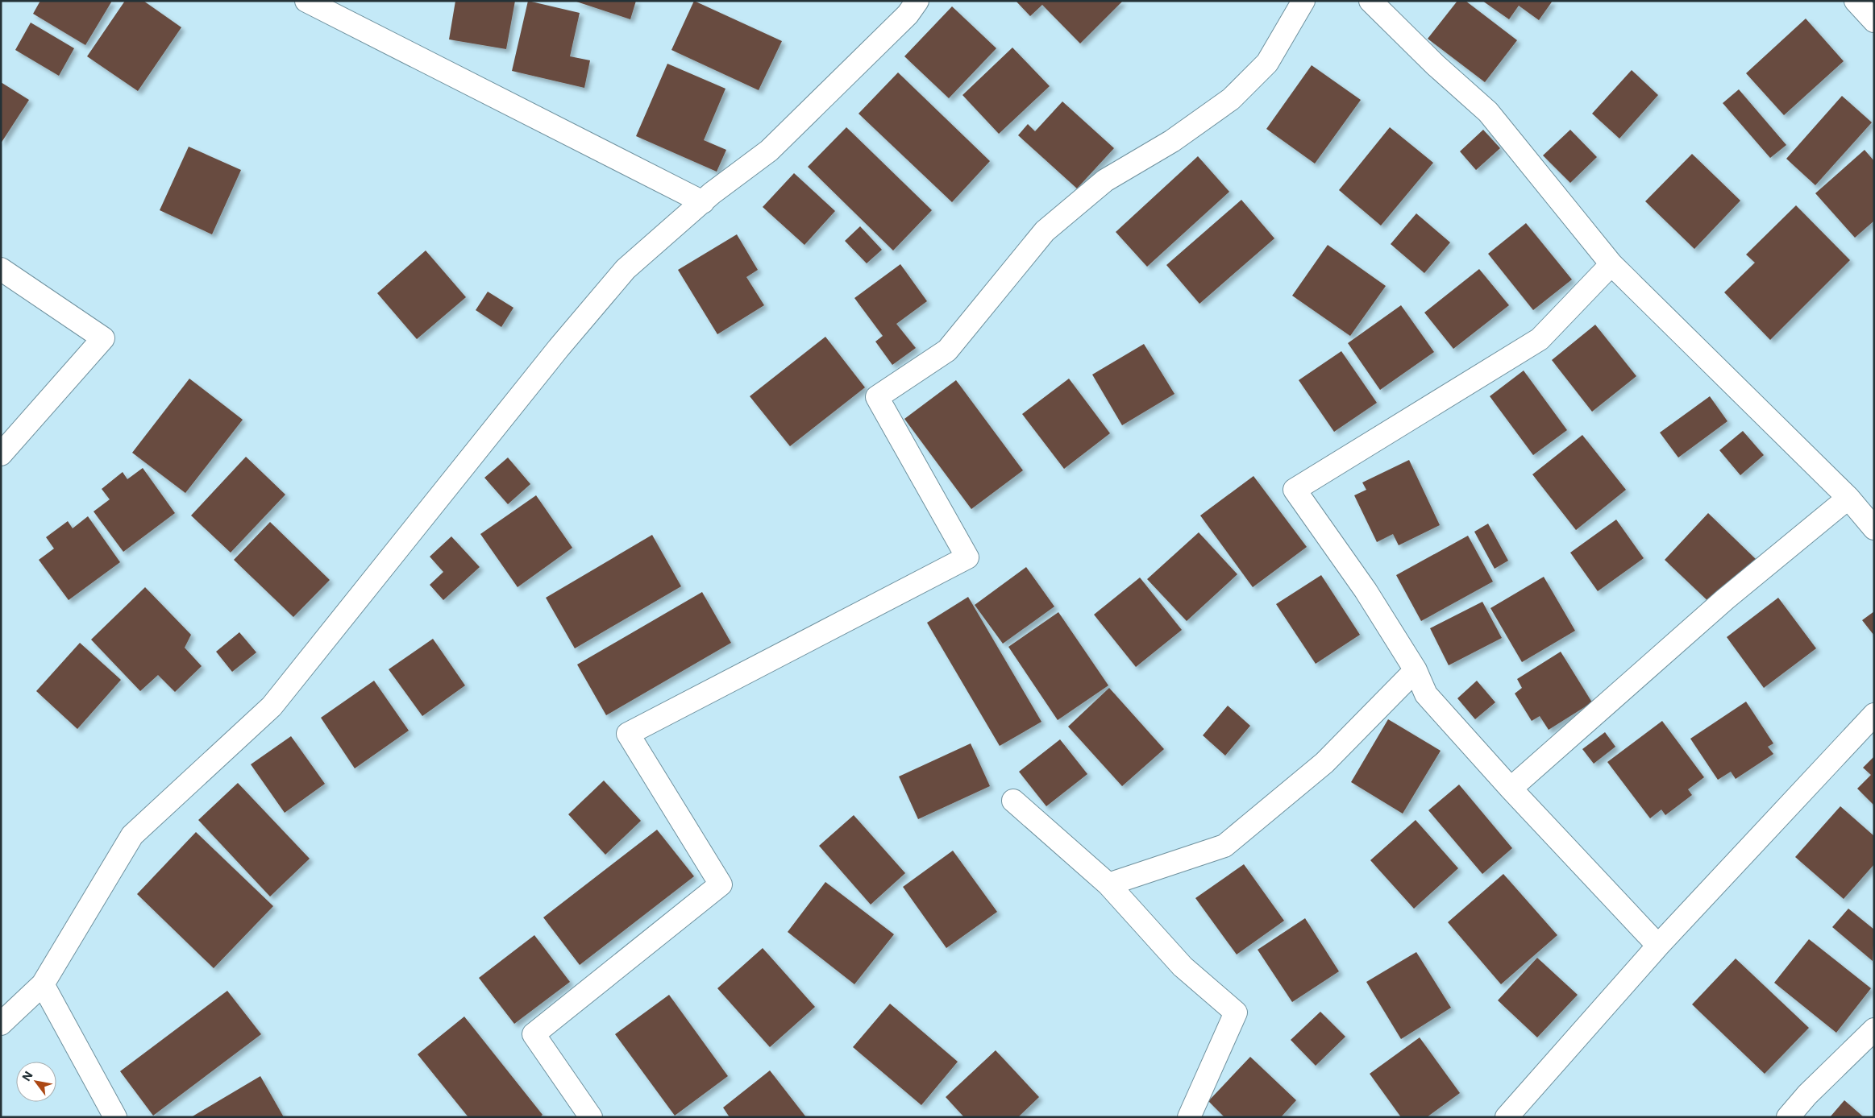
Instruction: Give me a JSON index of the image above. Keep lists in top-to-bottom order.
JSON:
{
  "north": "top left"
}
